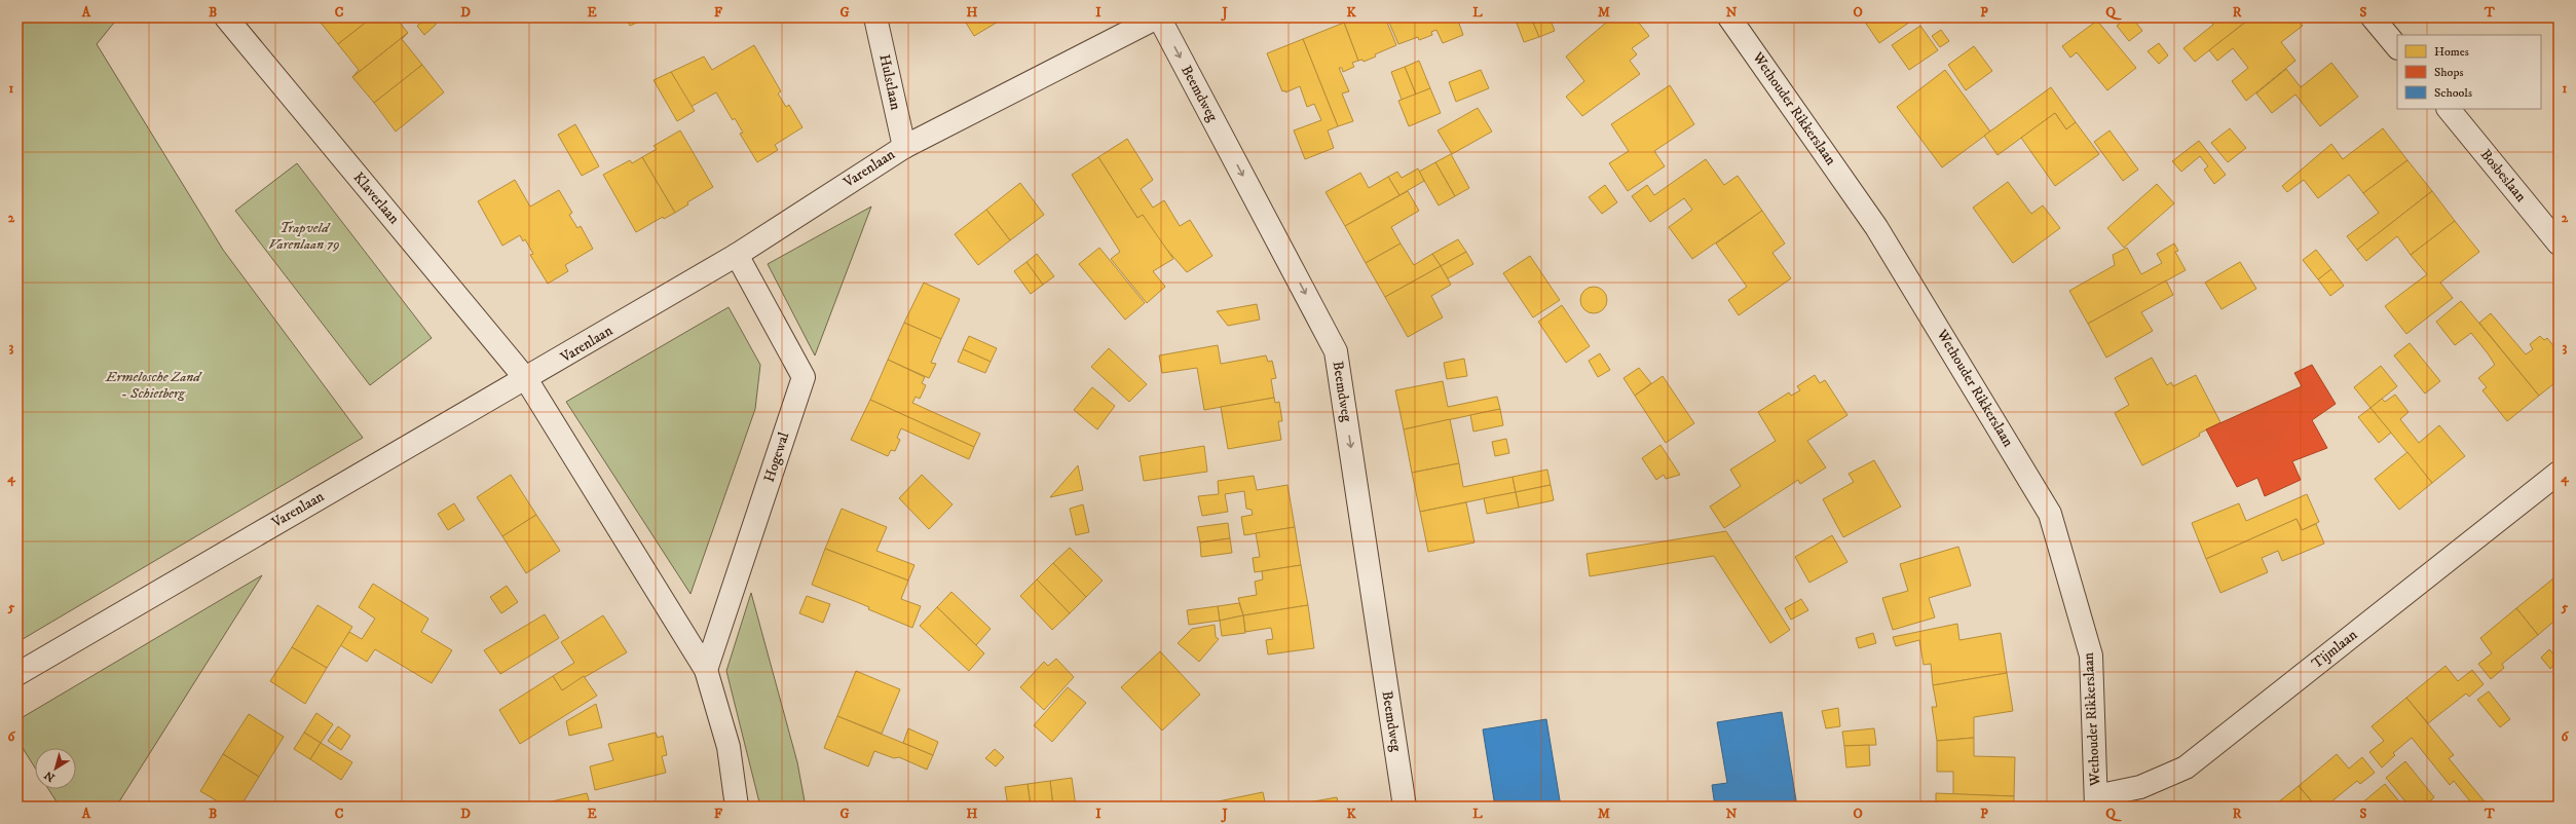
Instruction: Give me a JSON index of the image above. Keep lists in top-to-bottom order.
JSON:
{
  "streets": {
    "street": [
      "Hulstlaan",
      "Beemdweg",
      "Wethouder Rikkerslaan",
      "Varenlaan",
      "Bosbeslaan",
      "Klaverlaan",
      "Hogewal",
      "Tijmlaan"
    ]
  },
  "crossings": [
    ["Hulstlaan", "Varenlaan"],
    ["Beemdweg", "Varenlaan"],
    ["Wethouder Rikkerslaan", "Tijmlaan"],
    ["Varenlaan", "Klaverlaan"],
    ["Varenlaan", "Hogewal"]
  ],
  "one_way": ["Beemdweg"],
  "parks": ["Trapveld Varenlaan 79", "Ermelosche Zand - Schietberg"],
  "legend": ["Homes", "Shops", "Schools"],
  "north": "bottom left",
  "grid": {
    "columns": [
      "A",
      "B",
      "C",
      "D",
      "E",
      "F",
      "G",
      "H",
      "I",
      "J",
      "K",
      "L",
      "M",
      "N",
      "O",
      "P",
      "Q",
      "R",
      "S",
      "T"
    ],
    "rows": [
      "1",
      "2",
      "3",
      "4",
      "5",
      "6"
    ]
  }
}
